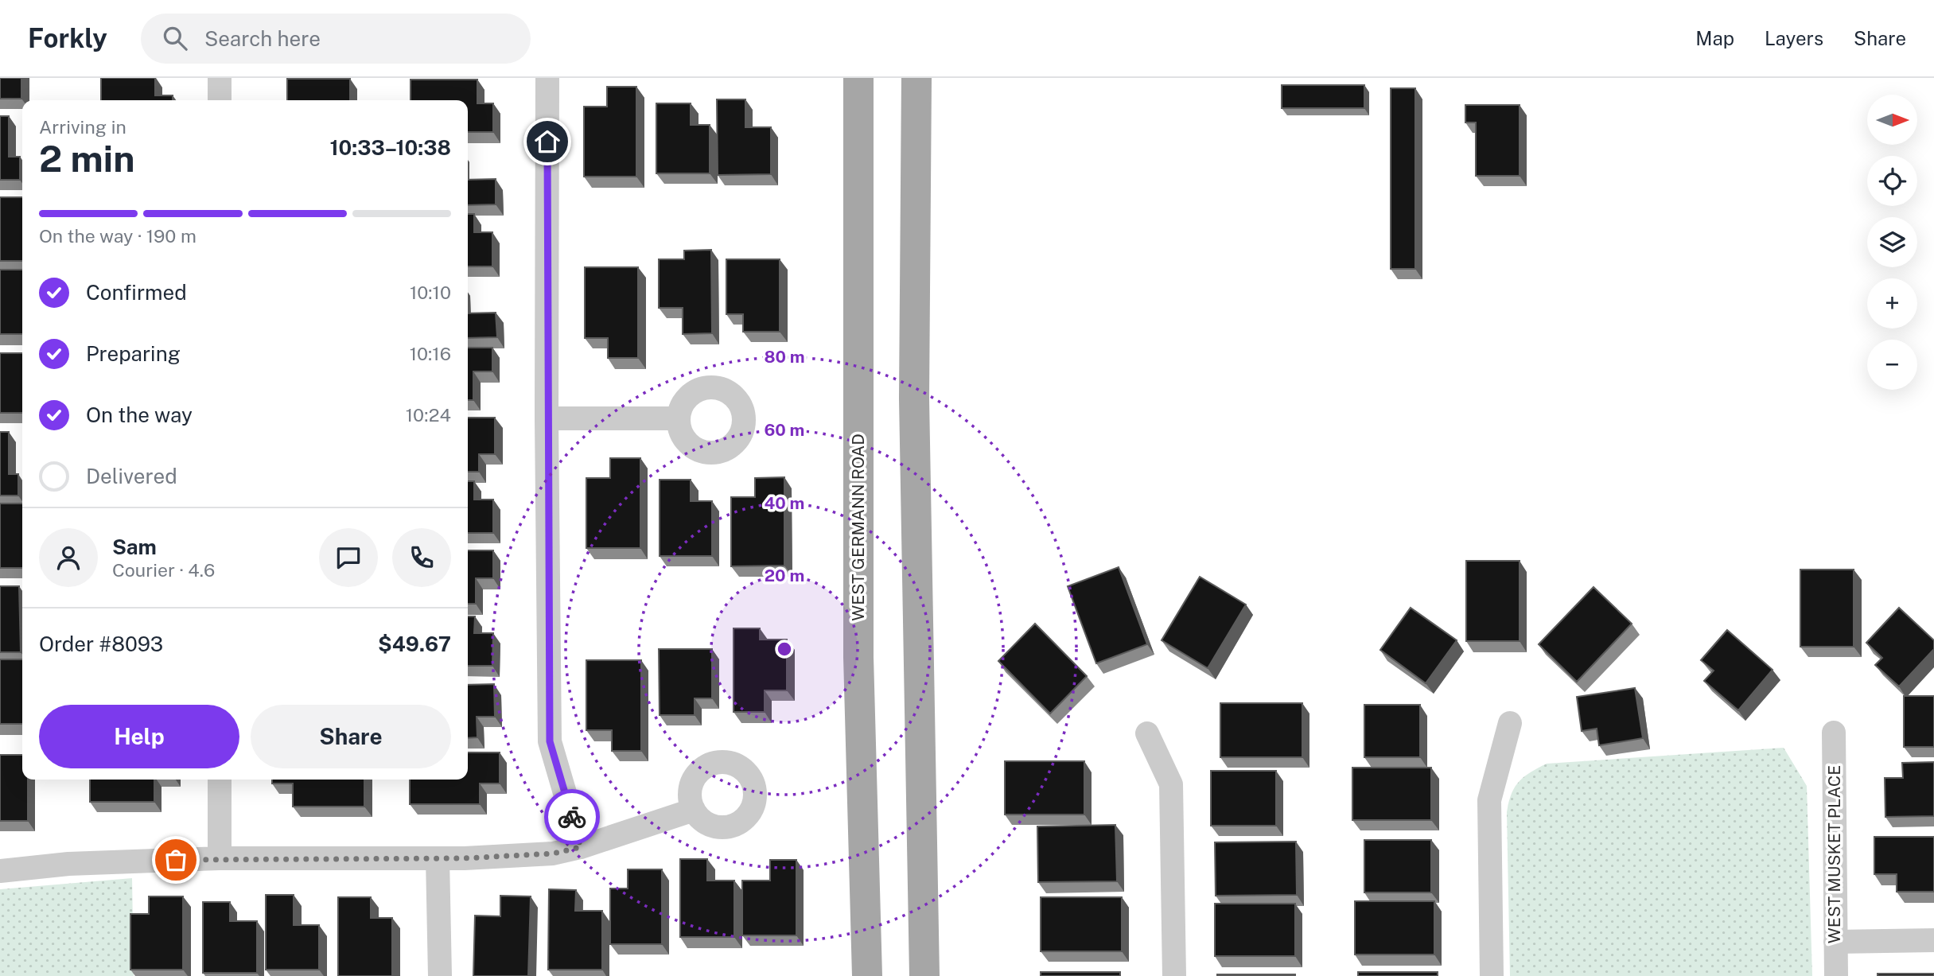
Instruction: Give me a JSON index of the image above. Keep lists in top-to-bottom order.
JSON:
{
  "streets": {
    "main road": ["WEST GERMANN ROAD"],
    "street": ["WEST MUSKET PLACE"]
  },
  "north": "right",
  "page": {
    "header": "Forkly",
    "search": "Search here",
    "nav": ["Map", "Layers", "Share"],
    "map_buttons": ["+", "−"],
    "heading": ["2 min", "Arriving in", "10:33–10:38"],
    "panel": [
      "Sam",
      "Courier · 4.6",
      "Order #8093",
      "$49.67"
    ],
    "bar": "On the way · 190 m",
    "list": [
      ["Confirmed", "10:10"],
      ["Preparing", "10:16"],
      ["On the way", "10:24"],
      "Delivered"
    ],
    "buttons": ["Help", "Share"]
  },
  "rings": [
    "80 m",
    "60 m",
    "40 m",
    "20 m"
  ]
}
